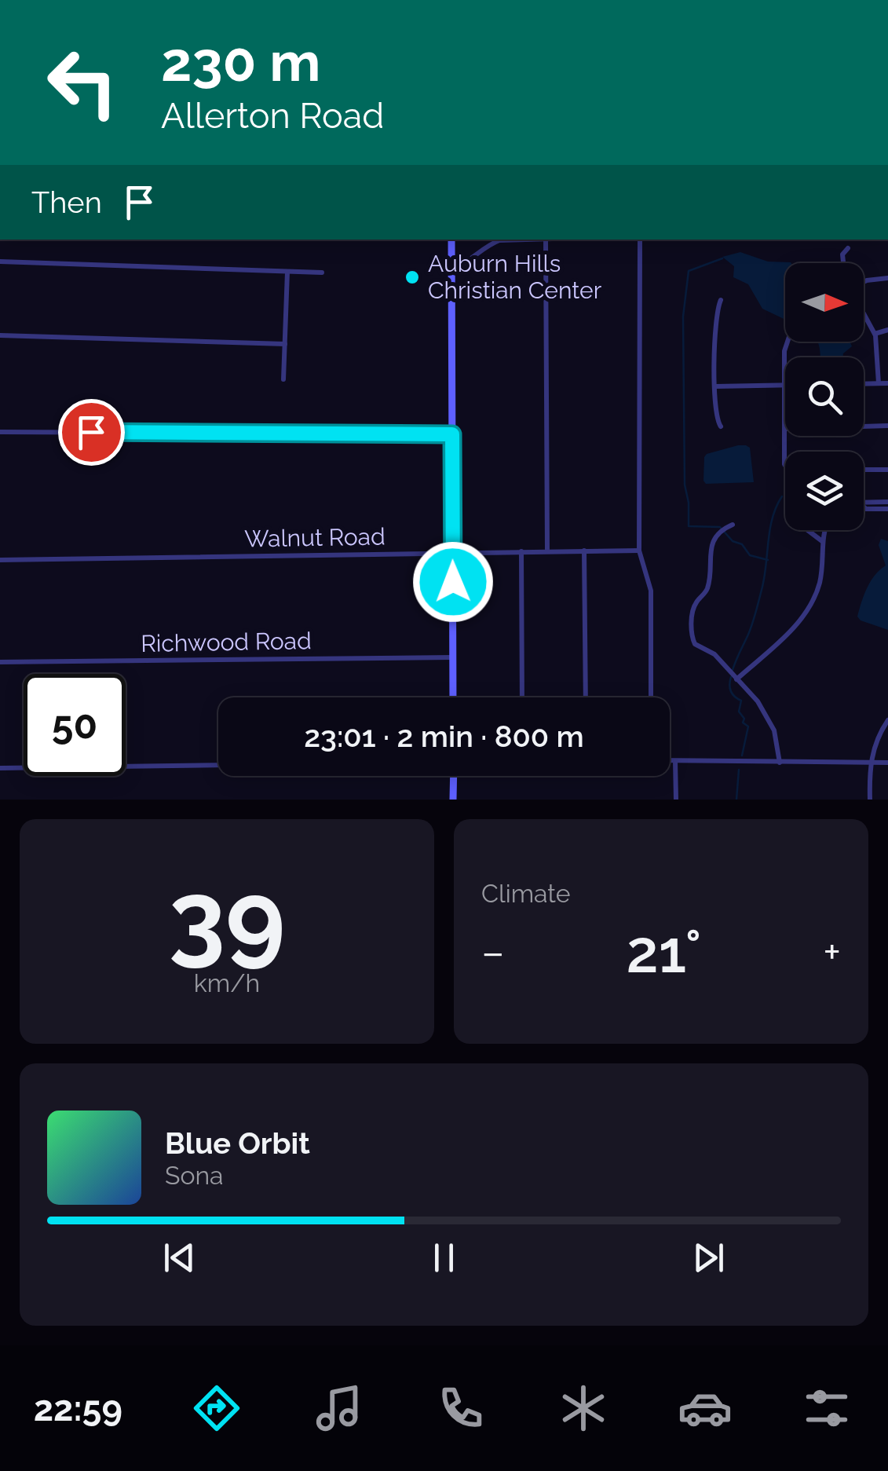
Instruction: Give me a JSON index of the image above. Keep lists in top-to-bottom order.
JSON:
{
  "streets": {
    "street": ["Walnut Road", "Richwood Road"]
  },
  "places": ["Auburn Hills Christian Center"],
  "north": "right",
  "page": {
    "turn": ["230 m", "Allerton Road"],
    "then": "Then",
    "limit": "50",
    "trip": "23:01 · 2 min · 800 m",
    "tile": [
      ["39", "km/h"],
      "Climate"
    ],
    "heat": ["−", "21°", "+"],
    "song": ["Blue Orbit", "Sona"],
    "tabs": "22:59"
  }
}
